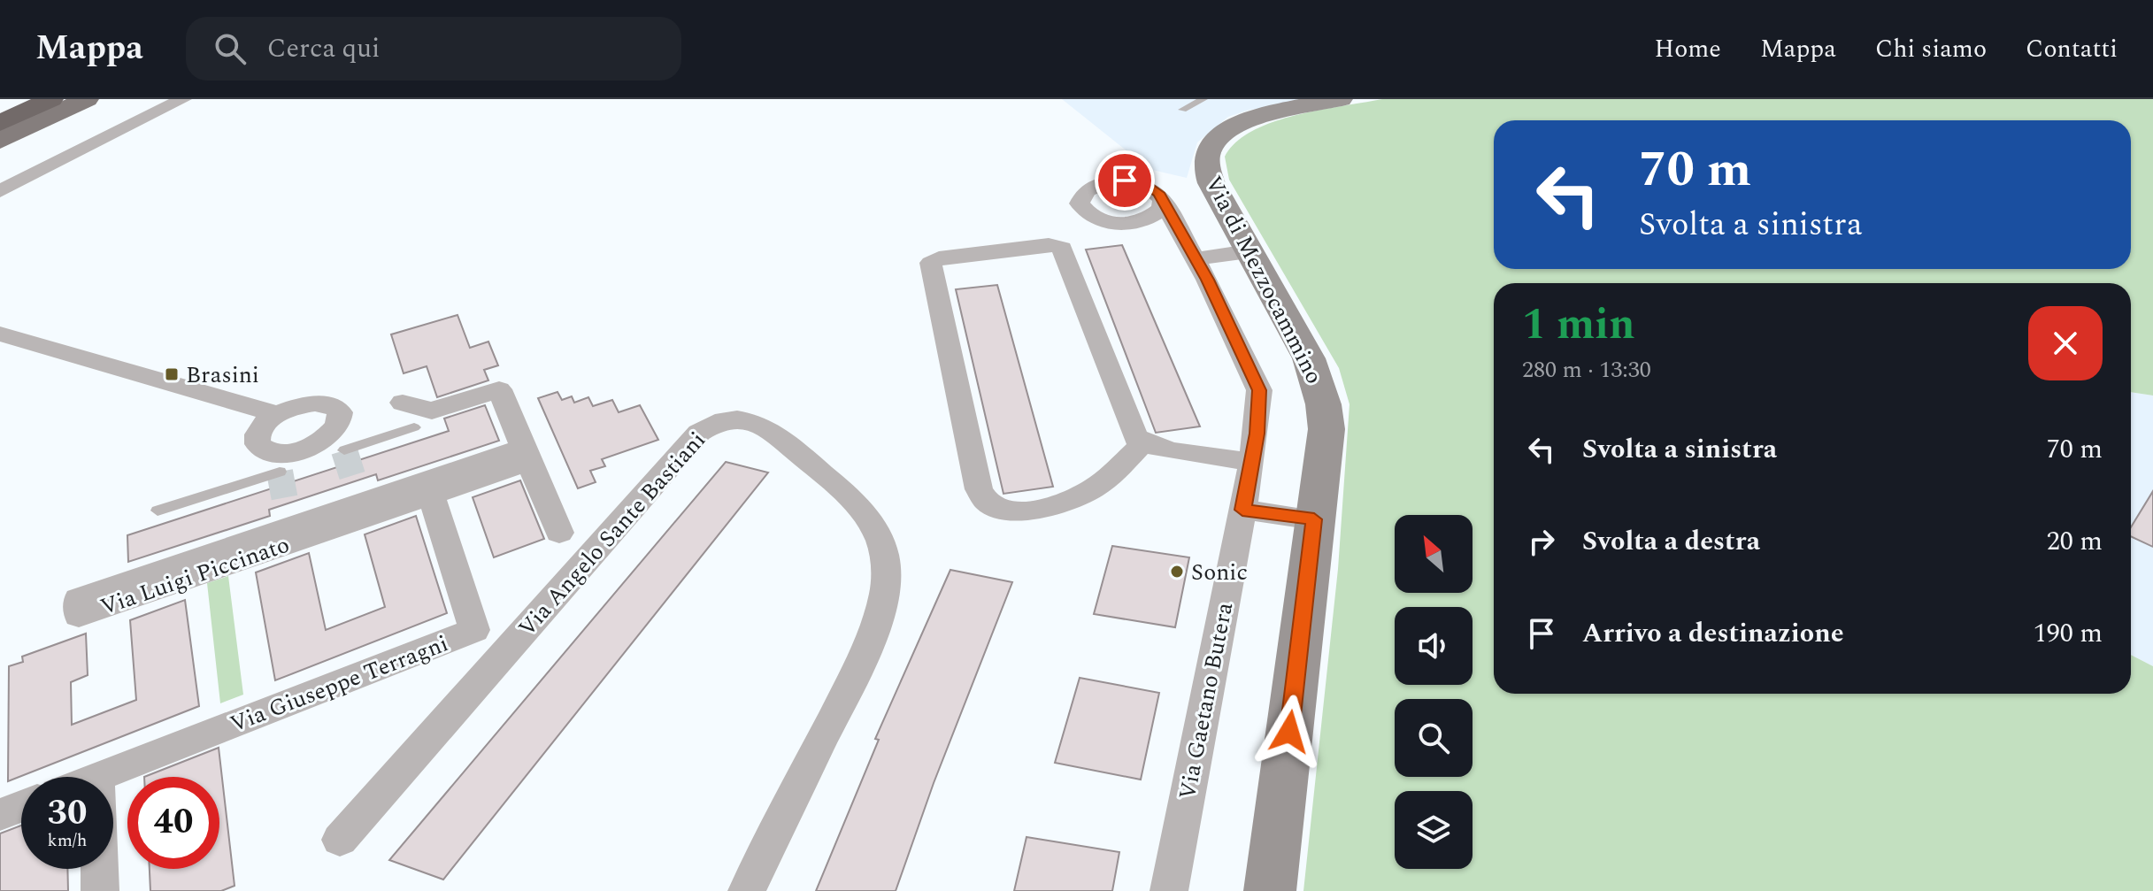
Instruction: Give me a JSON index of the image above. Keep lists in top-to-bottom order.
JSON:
{
  "streets": {
    "street": [
      "Via di Mezzocammino",
      "Via Angelo Sante Bastiani",
      "Via Luigi Piccinato",
      "Via Giuseppe Terragni",
      "Via Gaetano Butera"
    ]
  },
  "crossings": [
    ["Via Luigi Piccinato", "Via Giuseppe Terragni"]
  ],
  "places": {
    "transit": ["Brasini"],
    "other": ["Sonic"]
  },
  "north": "top left",
  "page": {
    "header": "Mappa",
    "search": "Cerca qui",
    "nav": [
      "Home",
      "Mappa",
      "Chi siamo",
      "Contatti"
    ],
    "turn": ["70 m", "Svolta a sinistra"],
    "heading": ["1 min", "280 m · 13:30"],
    "list": [
      {
        "name": "Svolta a sinistra",
        "value": "70 m"
      },
      {
        "name": "Svolta a destra",
        "value": "20 m"
      },
      {
        "name": "Arrivo a destinazione",
        "value": "190 m"
      }
    ],
    "speed": "30 km/h",
    "limit": "40"
  }
}
